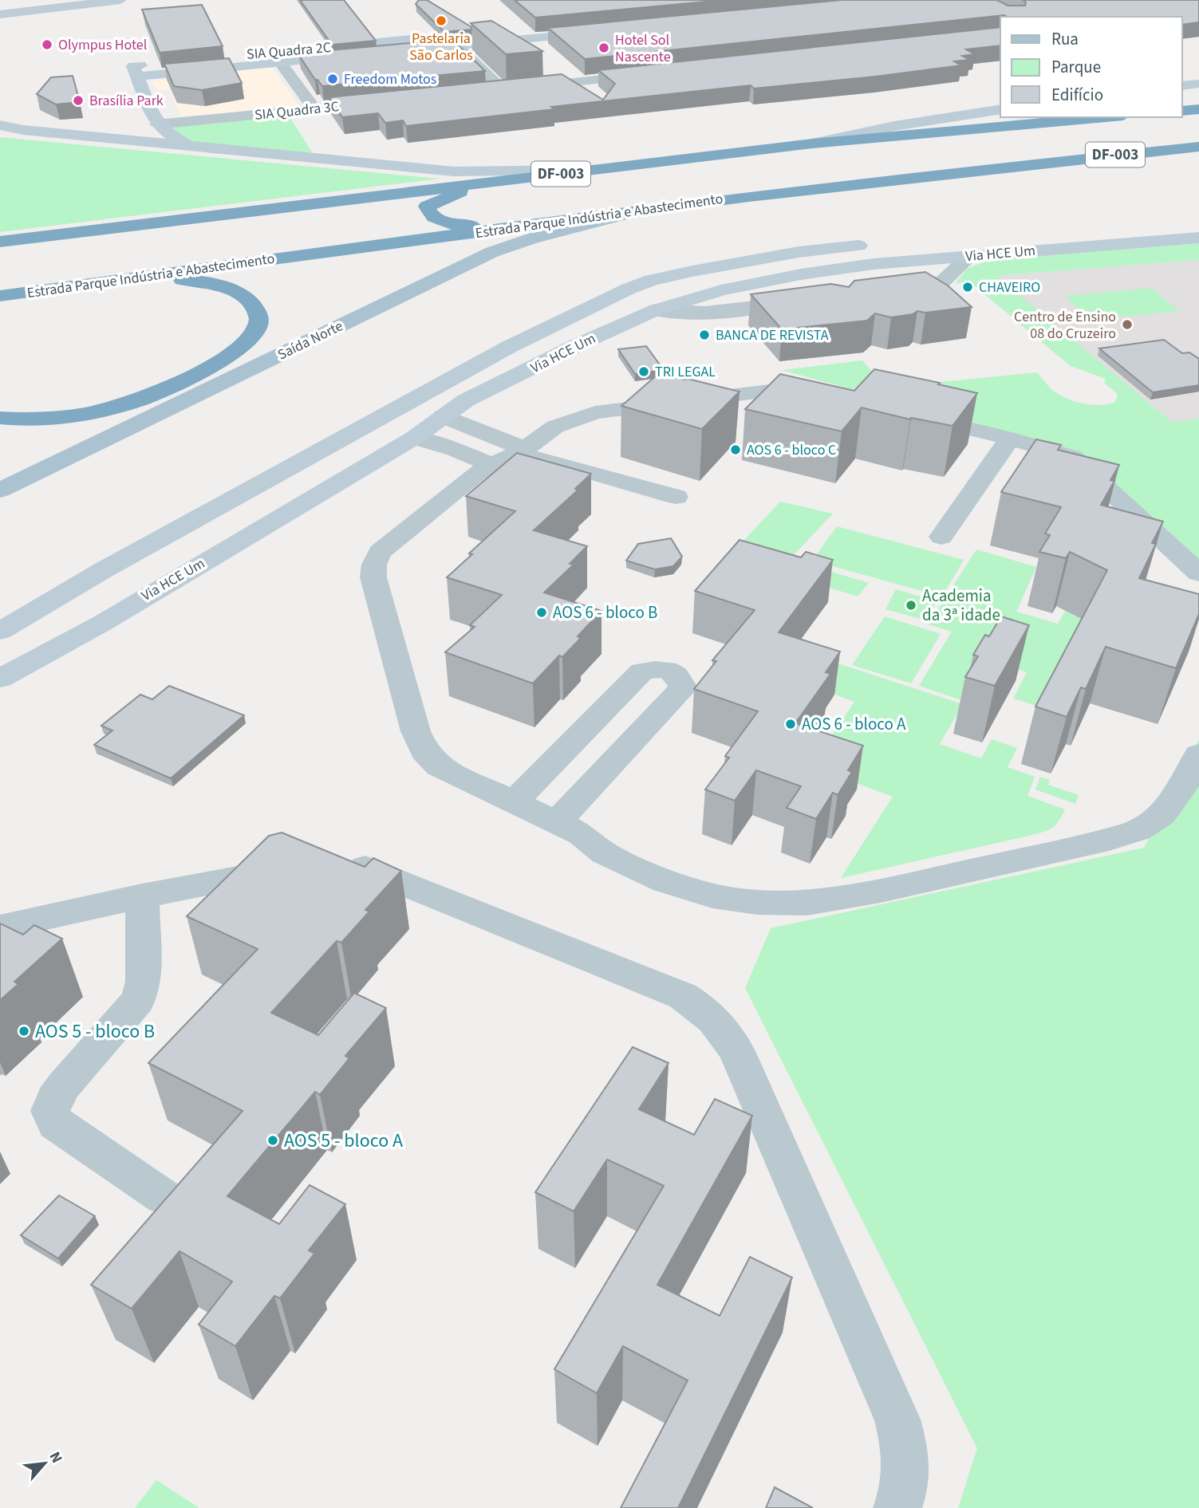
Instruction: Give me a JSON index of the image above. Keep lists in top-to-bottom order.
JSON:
{
  "streets": {
    "highway": ["DF-003", "Estrada Parque Indústria e Abastecimento"],
    "main road": ["SIA Quadra 2C", "Via HCE Um", "Saída Norte"],
    "street": ["SIA Quadra 3C"]
  },
  "crossings": [
    ["Estrada Parque Indústria e Abastecimento", "Saída Norte"]
  ],
  "places": [
    "Pastelaria São Carlos",
    "Olympus Hotel",
    "Hotel Sol Nascente",
    "Freedom Motos",
    "Brasília Park",
    "CHAVEIRO",
    "Centro de Ensino 08 do Cruzeiro",
    "BANCA DE REVISTA",
    "TRI LEGAL",
    "AOS 6 - bloco C",
    "Academia da 3ª idade",
    "AOS 6 - bloco B",
    "AOS 6 - bloco A",
    "AOS 5 - bloco B",
    "AOS 5 - bloco A"
  ],
  "legend": ["Rua", "Parque", "Edifício"],
  "north": "top right"
}
